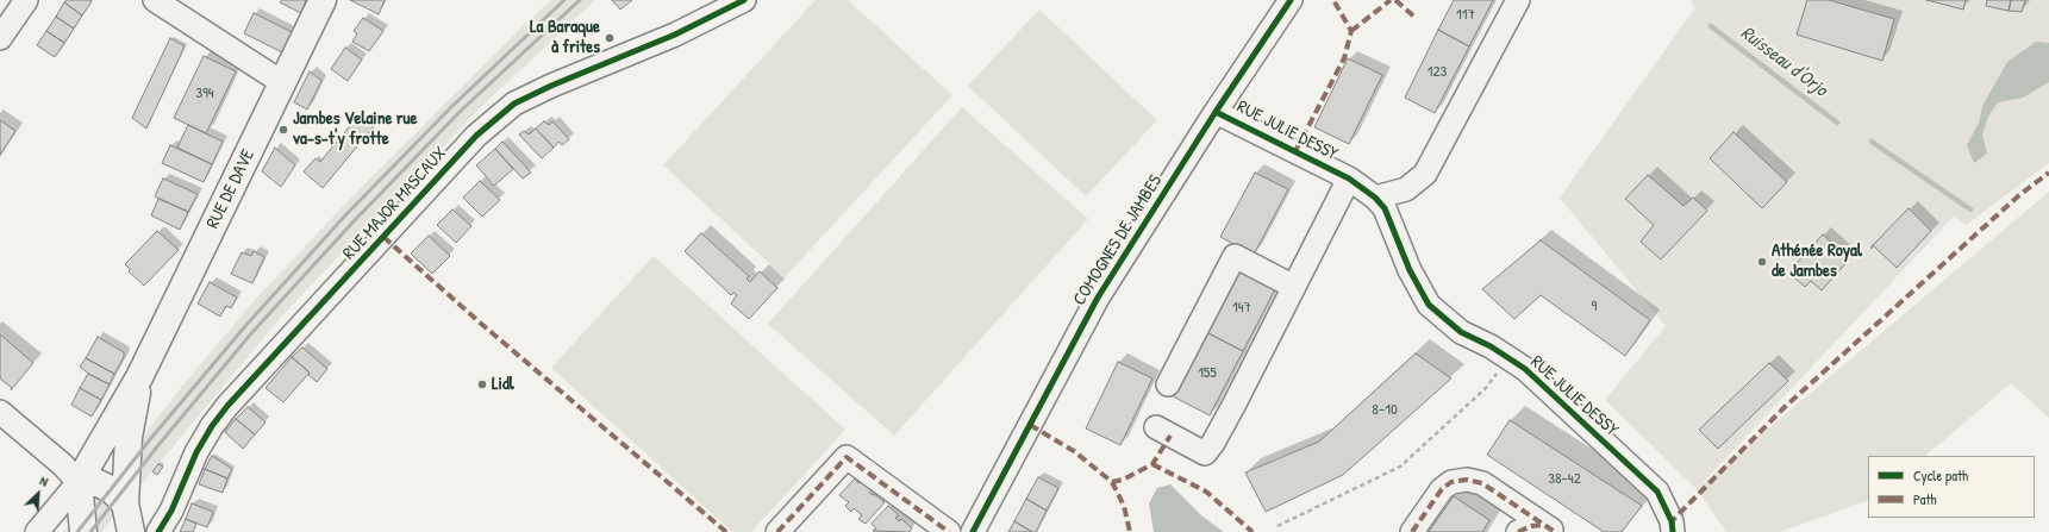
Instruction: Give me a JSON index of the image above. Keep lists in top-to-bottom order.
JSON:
{
  "streets": {
    "main road": ["RUE DE DAVE"],
    "street": ["RUE JULIE DESSY", "RUE MAJOR MASCAUX", "COMOGNES DE JAMBES"]
  },
  "crossings": [
    ["RUE JULIE DESSY", "COMOGNES DE JAMBES"]
  ],
  "water": ["Ruisseau d'Orjo"],
  "places": [
    "La Baraque à frites",
    "Jambes Velaine rue va-s-t'y frotte",
    "Athénée Royal de Jambes",
    "Lidl"
  ],
  "house_numbers": [
    "117",
    "123",
    "394",
    "9",
    "147",
    "155",
    "8-10",
    "38-42"
  ],
  "legend": ["Cycle path", "Path"],
  "north": "top right"
}
